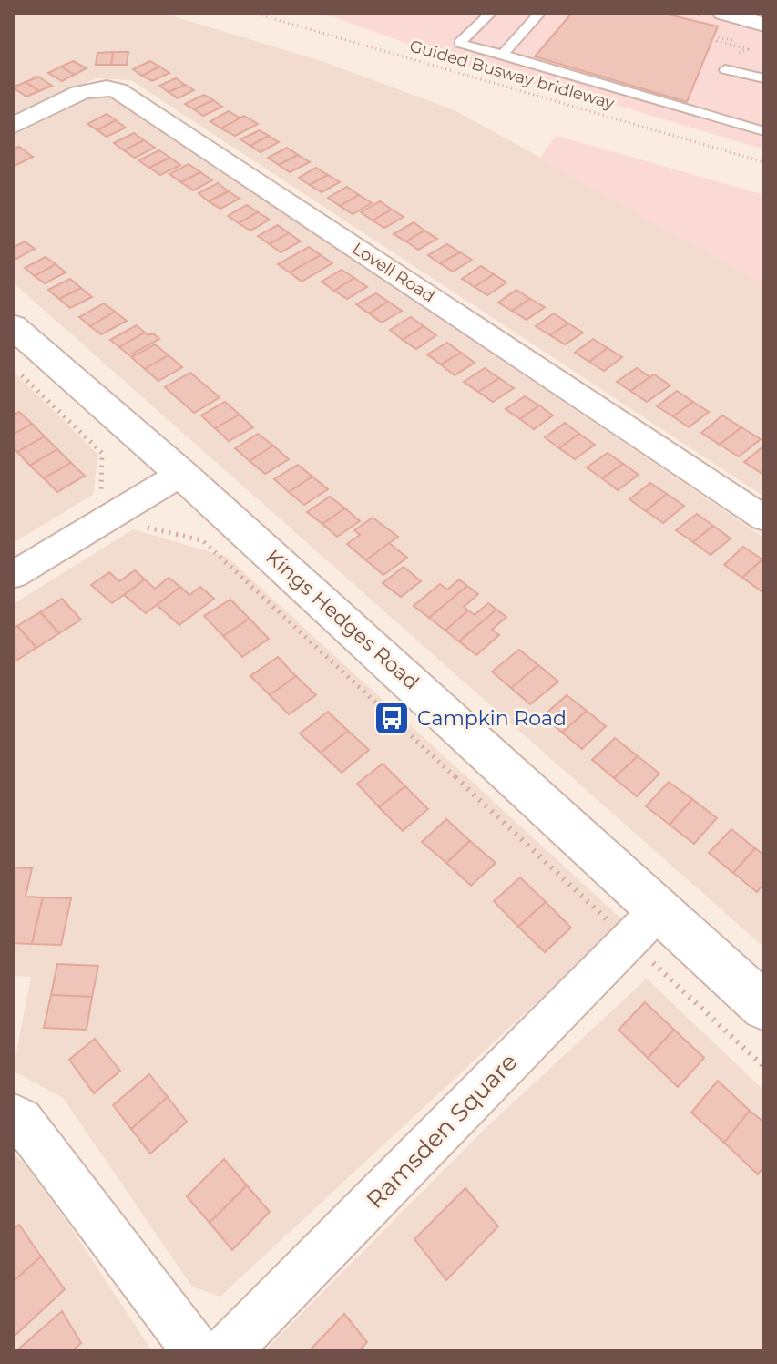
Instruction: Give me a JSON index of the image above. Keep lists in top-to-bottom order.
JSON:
{
  "streets": {
    "street": ["Lovell Road", "Kings Hedges Road", "Ramsden Square"],
    "path": ["Guided Busway bridleway"]
  },
  "crossings": [
    ["Kings Hedges Road", "Ramsden Square"]
  ],
  "places": {
    "bus stop": ["Campkin Road"]
  }
}
